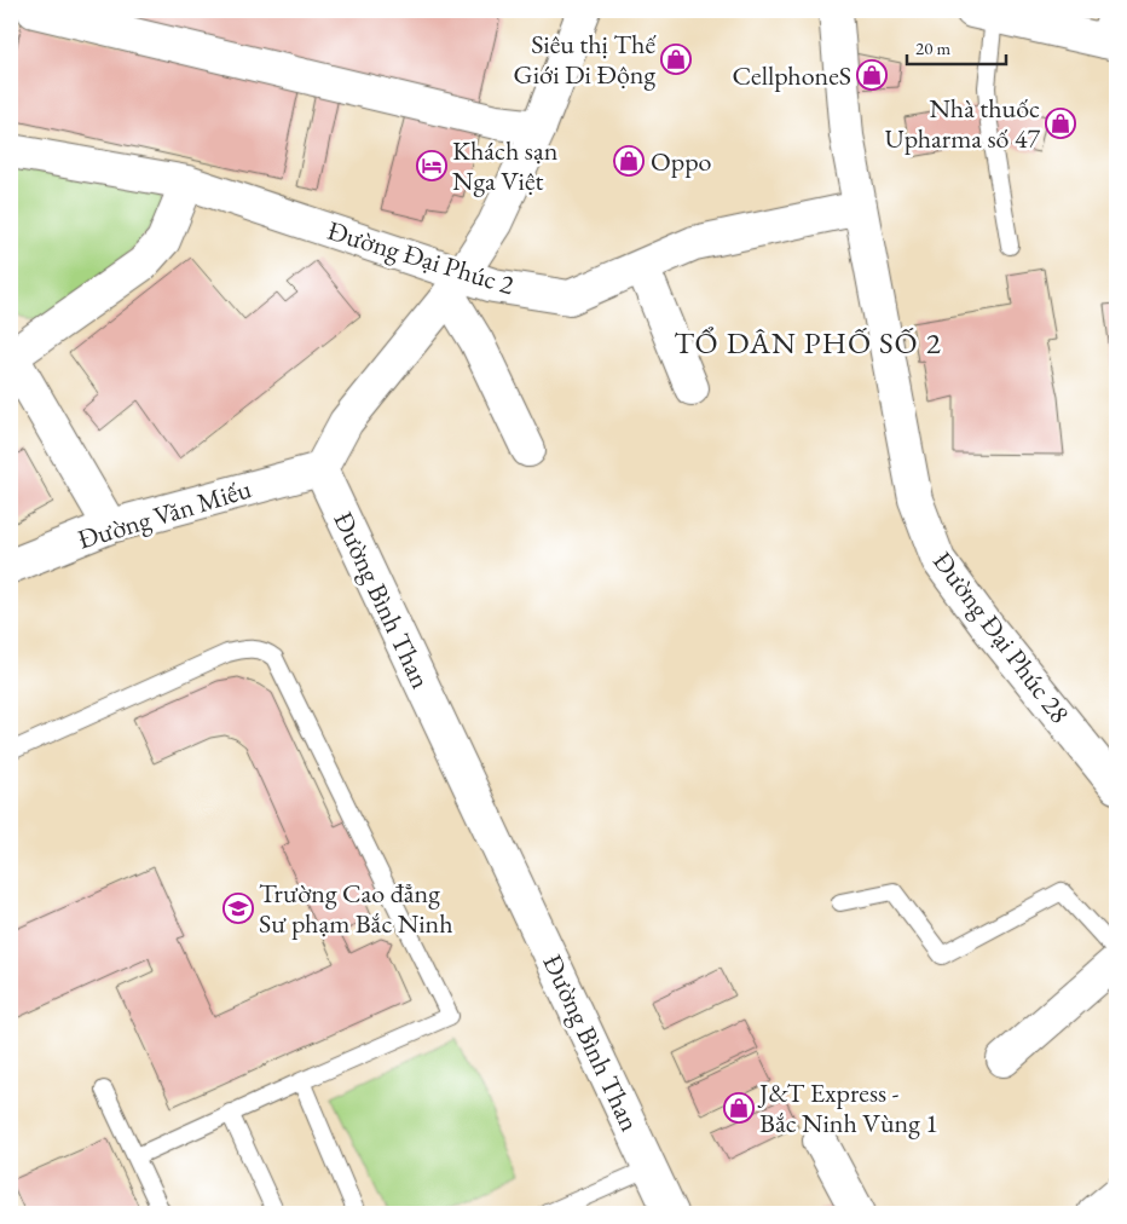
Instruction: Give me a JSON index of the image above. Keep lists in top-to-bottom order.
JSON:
{
  "streets": {
    "street": [
      "Đường Đại Phúc 2",
      "Đường Văn Miếu",
      "Đường Bình Than",
      "Đường Đại Phúc 28"
    ]
  },
  "crossings": [
    ["Đường Đại Phúc 2", "Đường Đại Phúc 28"],
    ["Đường Văn Miếu", "Đường Bình Than"]
  ],
  "districts": ["TỔ DÂN PHỐ SỐ 2"],
  "places": {
    "shop": [
      "Siêu thị Thế Giới Di Động",
      "CellphoneS",
      "Nhà thuốc Upharma số 47",
      "Oppo",
      "J&T Express - Bắc Ninh Vùng 1"
    ],
    "hotel": ["Khách sạn Nga Việt"],
    "school or university": ["Trường Cao đẳng Sư phạm Bắc Ninh"]
  },
  "scale_bar": "20 m"
}
